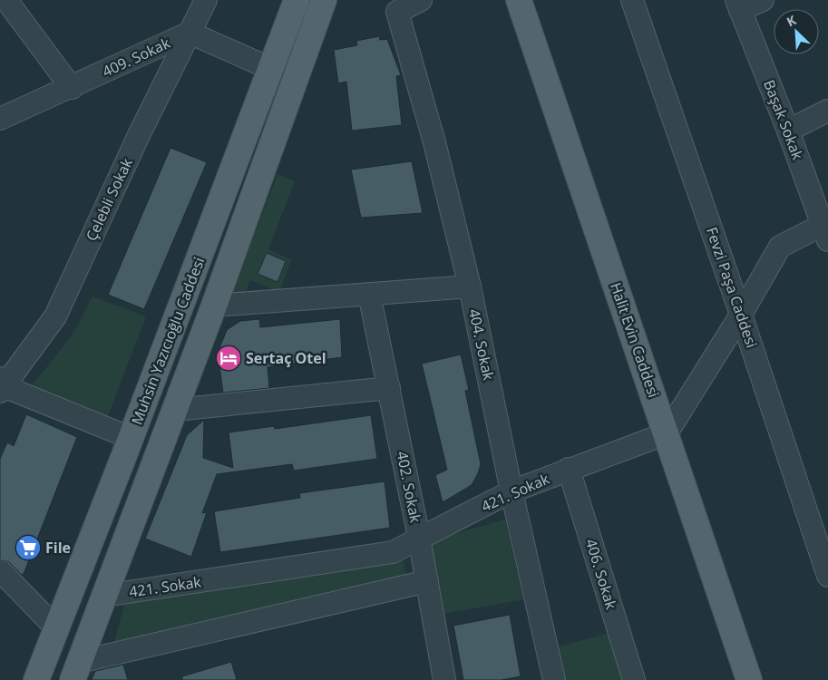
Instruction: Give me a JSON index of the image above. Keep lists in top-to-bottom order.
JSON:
{
  "streets": {
    "main road": ["Halit Evin Caddesi", "Muhsin Yazıcıoğlu Caddesi"],
    "street": [
      "409. Sokak",
      "Başak Sokak",
      "Çelebli Sokak",
      "Fevzi Paşa Caddesi",
      "404. Sokak",
      "402. Sokak",
      "421. Sokak",
      "406. Sokak"
    ]
  },
  "crossings": [
    ["409. Sokak", "Çelebli Sokak"],
    ["Halit Evin Caddesi", "421. Sokak"],
    ["Muhsin Yazıcıoğlu Caddesi", "421. Sokak"],
    ["404. Sokak", "421. Sokak"],
    ["402. Sokak", "421. Sokak"],
    ["421. Sokak", "406. Sokak"]
  ],
  "places": {
    "hotel": ["Sertaç Otel"],
    "supermarket": ["File"]
  },
  "north": "top left"
}
